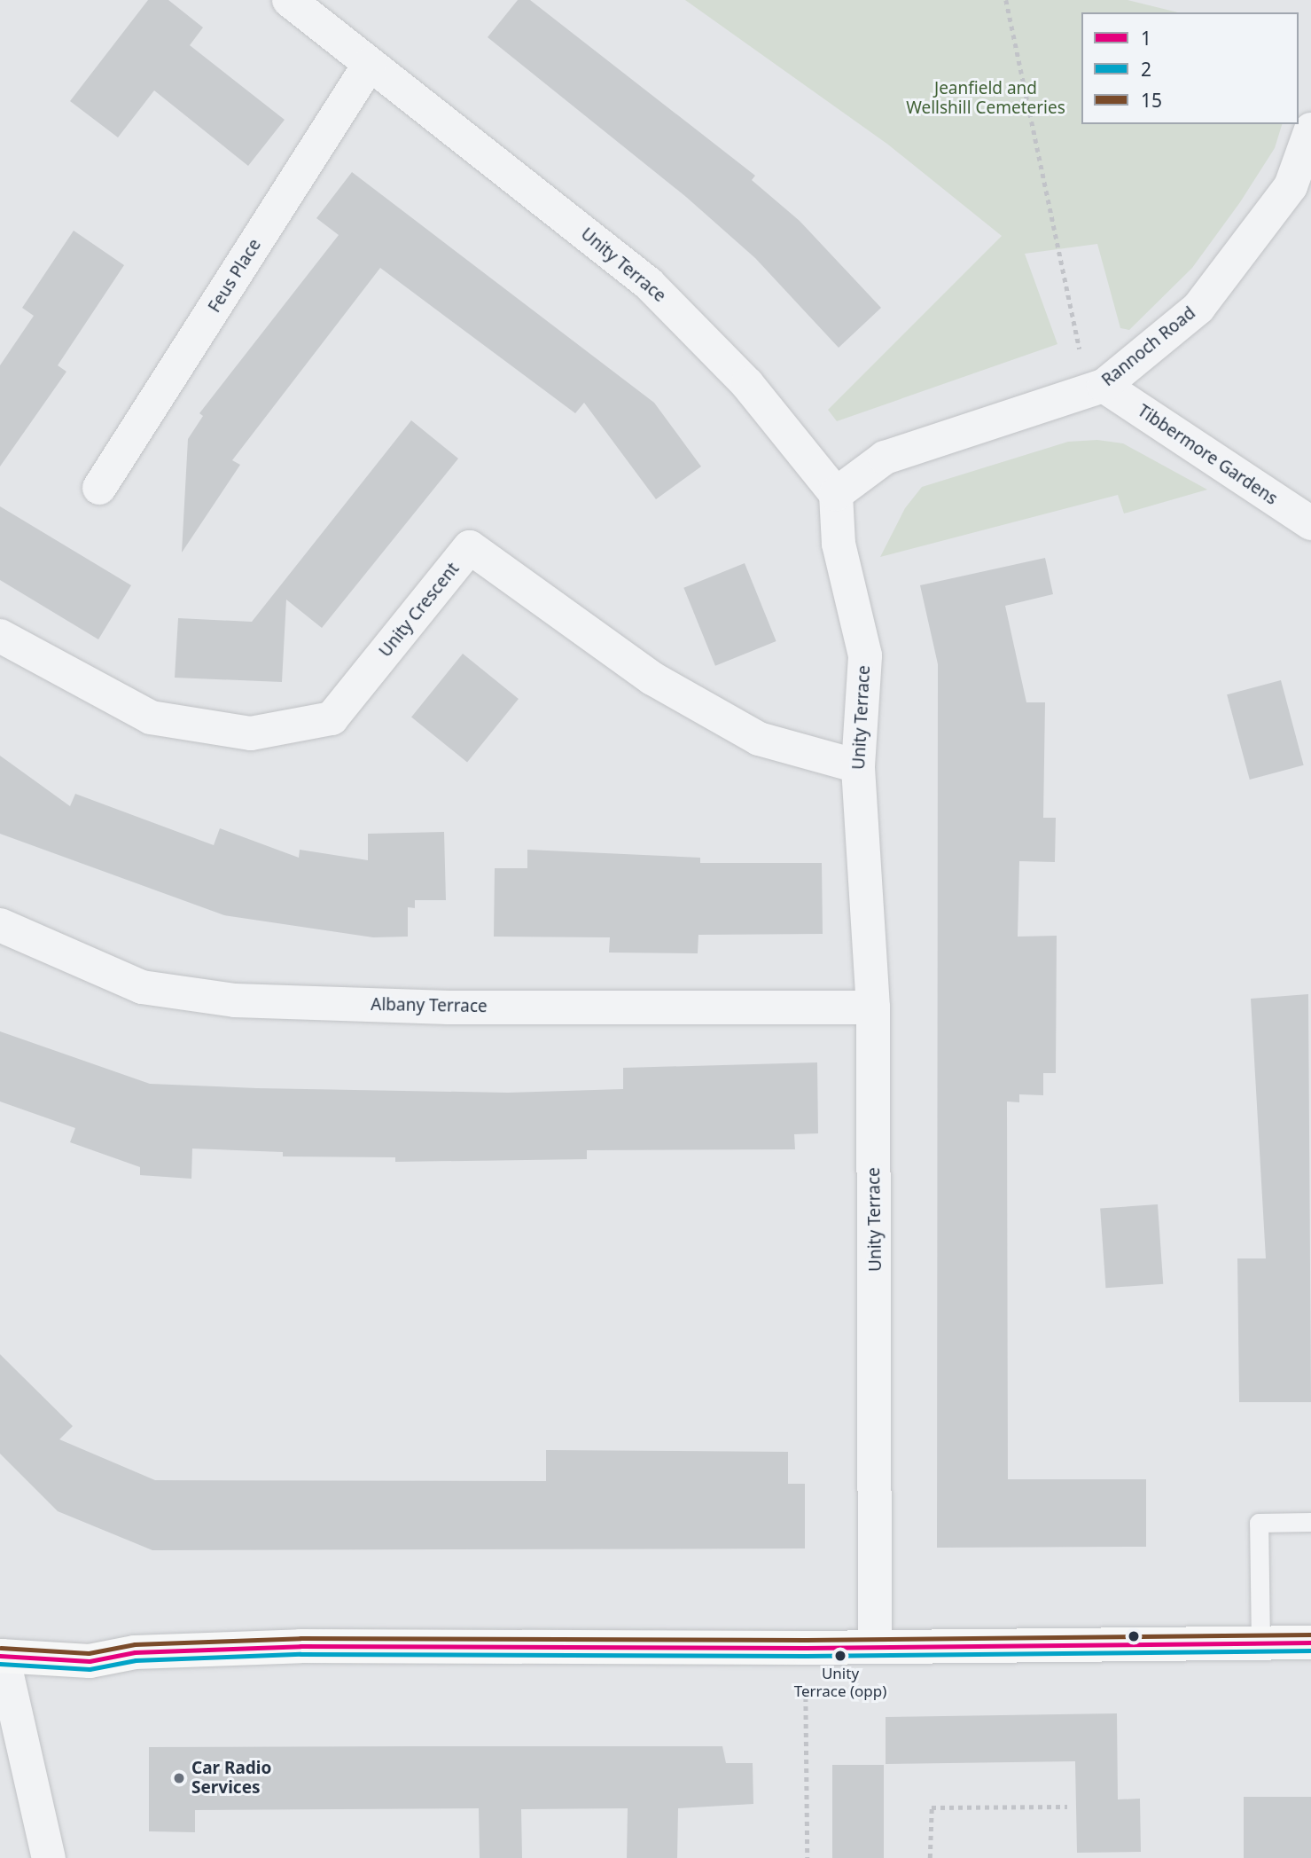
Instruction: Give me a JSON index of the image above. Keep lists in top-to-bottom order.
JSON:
{
  "streets": {
    "street": [
      "Unity Terrace",
      "Feus Place",
      "Rannoch Road",
      "Tibbermore Gardens",
      "Unity Crescent",
      "Albany Terrace"
    ]
  },
  "crossings": [
    ["Unity Terrace", "Feus Place"],
    ["Unity Terrace", "Rannoch Road"],
    ["Unity Terrace", "Unity Crescent"],
    ["Unity Terrace", "Albany Terrace"],
    ["Rannoch Road", "Tibbermore Gardens"]
  ],
  "parks": ["Jeanfield and Wellshill Cemeteries"],
  "places": ["Unity Terrace (opp)", "Car Radio Services"],
  "lines": ["transit line 15", "transit line 1", "transit line 2"],
  "legend": ["1", "2", "15"]
}
